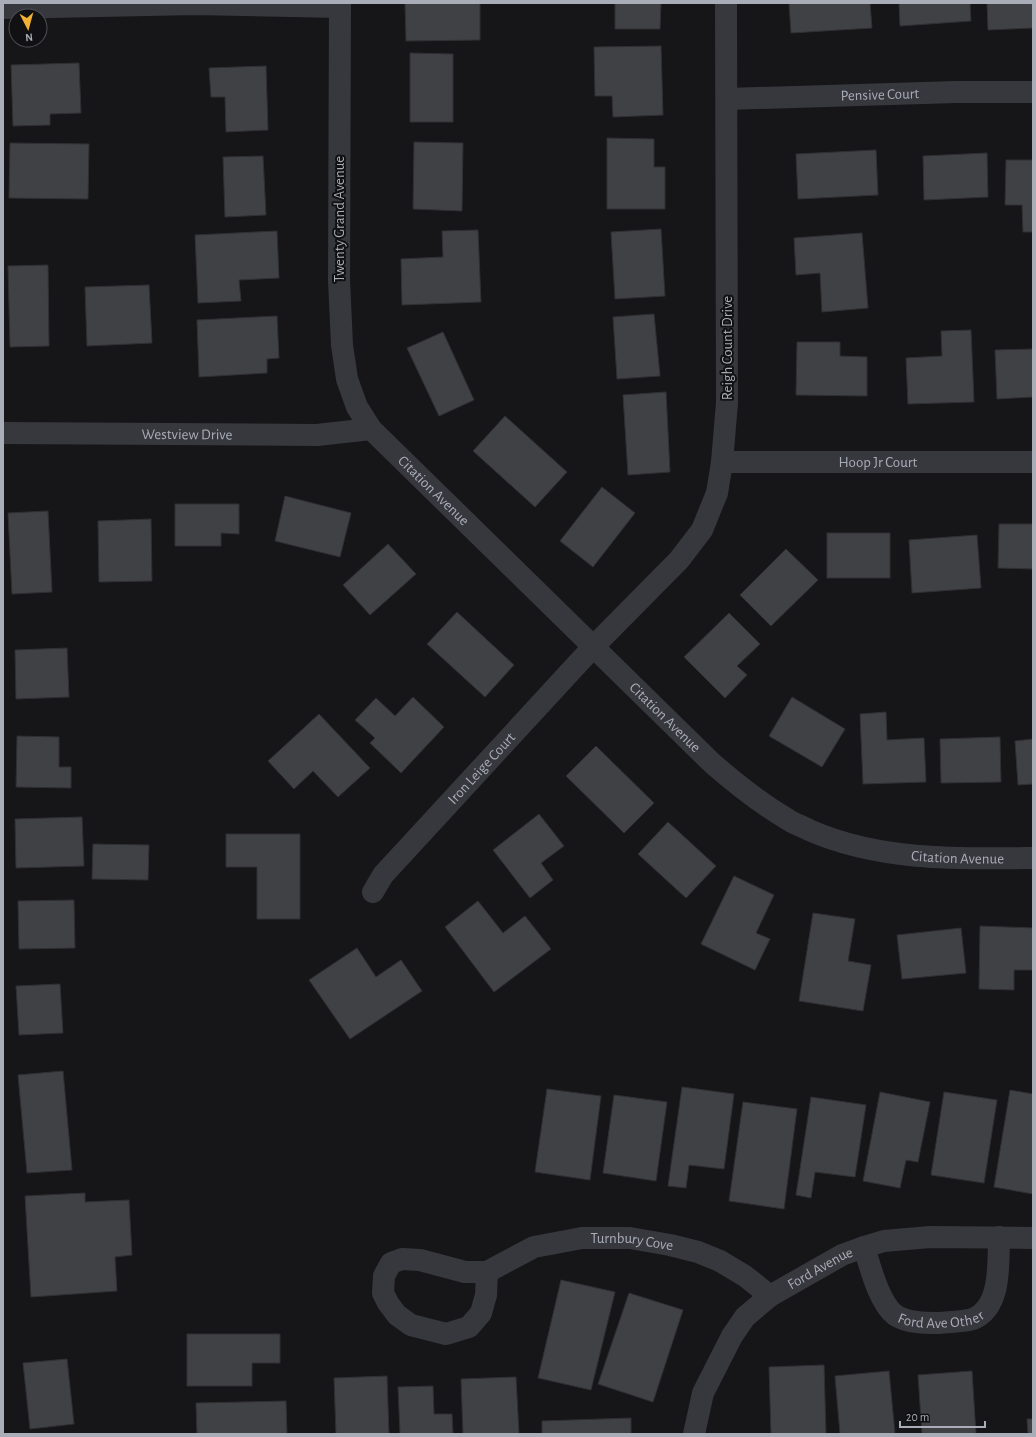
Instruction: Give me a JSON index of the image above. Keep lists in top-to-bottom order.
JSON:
{
  "streets": {
    "street": [
      "Pensive Court",
      "Twenty Grand Avenue",
      "Reigh Count Drive",
      "Westview Drive",
      "Hoop Jr Court",
      "Citation Avenue",
      "Iron Leige Court",
      "Turnbury Cove",
      "Ford Avenue",
      "Ford Ave Other"
    ]
  },
  "crossings": [
    ["Pensive Court", "Reigh Count Drive"],
    ["Twenty Grand Avenue", "Westview Drive"],
    ["Twenty Grand Avenue", "Citation Avenue"],
    ["Reigh Count Drive", "Hoop Jr Court"],
    ["Reigh Count Drive", "Citation Avenue"],
    ["Reigh Count Drive", "Iron Leige Court"],
    ["Westview Drive", "Citation Avenue"],
    ["Citation Avenue", "Iron Leige Court"],
    ["Turnbury Cove", "Ford Avenue"],
    ["Ford Avenue", "Ford Ave Other"]
  ],
  "scale_bar": "20 m",
  "north": "bottom"
}
